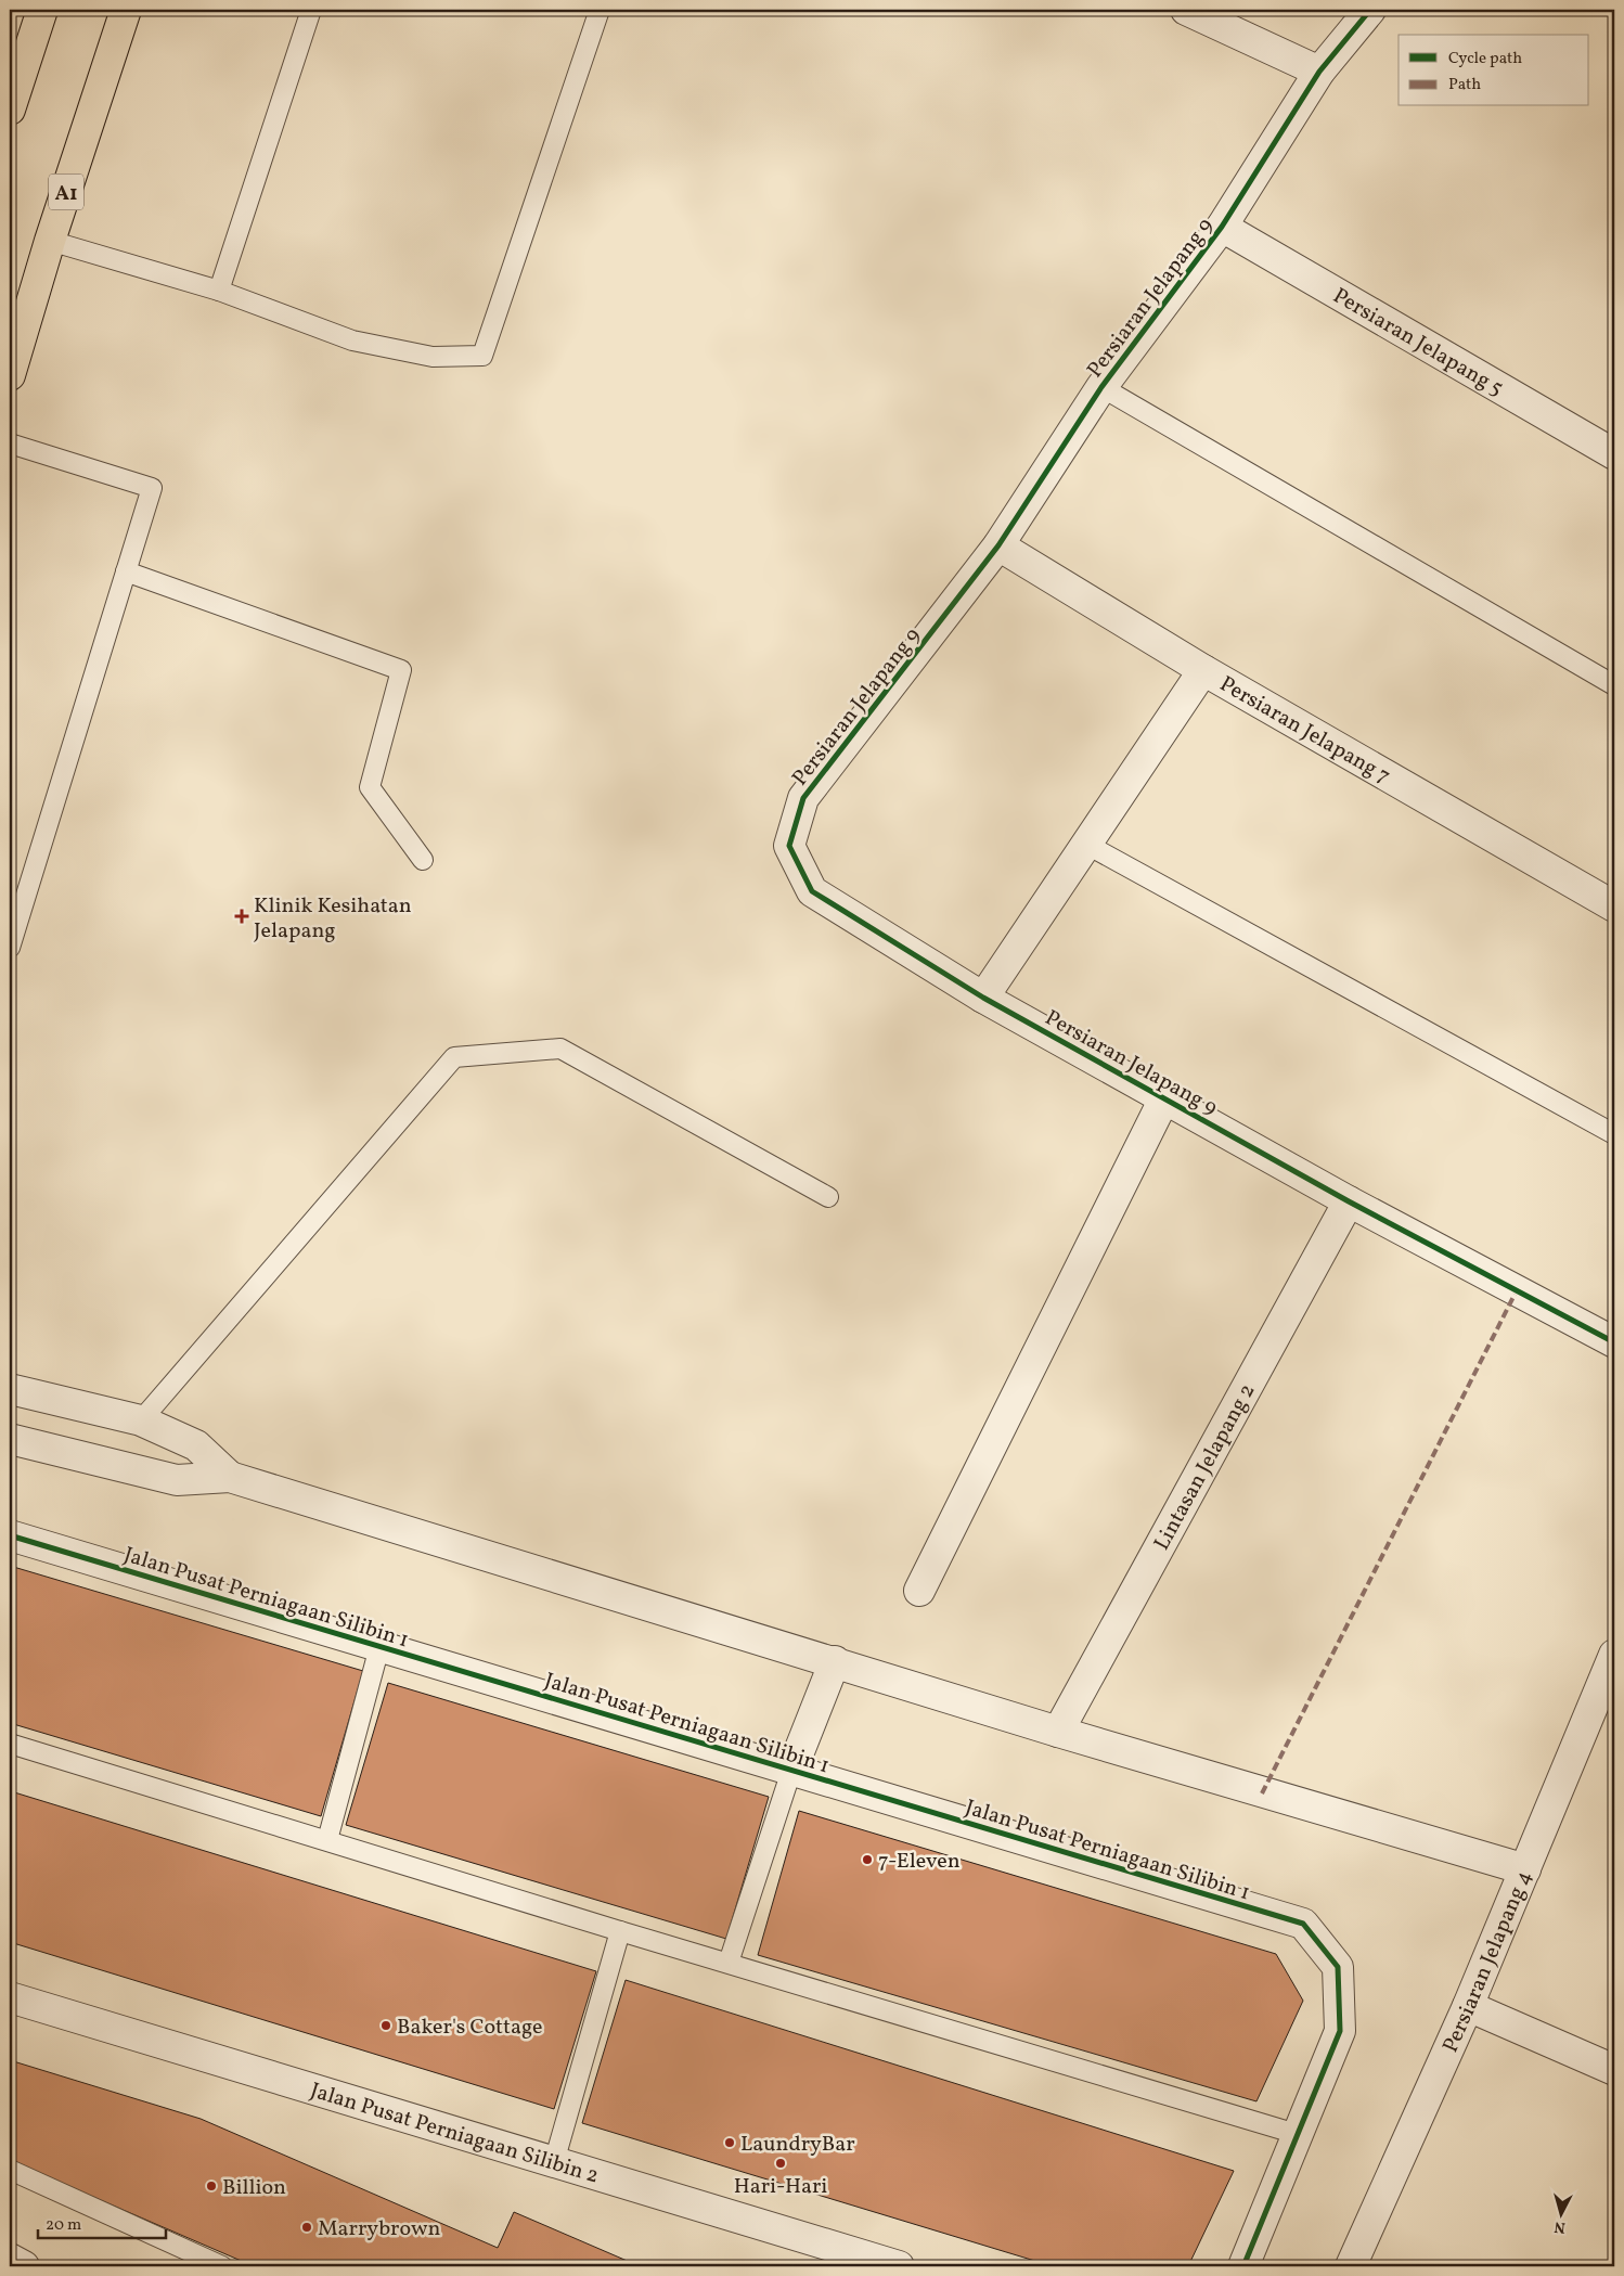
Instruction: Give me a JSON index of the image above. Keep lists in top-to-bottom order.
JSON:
{
  "streets": {
    "main road": ["A1"],
    "street": [
      "Persiaran Jelapang 9",
      "Persiaran Jelapang 5",
      "Persiaran Jelapang 7",
      "Lintasan Jelapang 2",
      "Jalan Pusat Perniagaan Silibin 1",
      "Persiaran Jelapang 4",
      "Jalan Pusat Perniagaan Silibin 2"
    ]
  },
  "crossings": [
    ["Persiaran Jelapang 9", "Persiaran Jelapang 5"],
    ["Persiaran Jelapang 9", "Persiaran Jelapang 7"],
    ["Persiaran Jelapang 9", "Lintasan Jelapang 2"]
  ],
  "places": {
    "health": ["Klinik Kesihatan Jelapang"],
    "other": [
      "7-Eleven",
      "Baker's Cottage",
      "LaundryBar",
      "Hari-Hari",
      "Billion",
      "Marrybrown"
    ]
  },
  "legend": ["Cycle path", "Path"],
  "scale_bar": "20 m",
  "north": "bottom"
}
